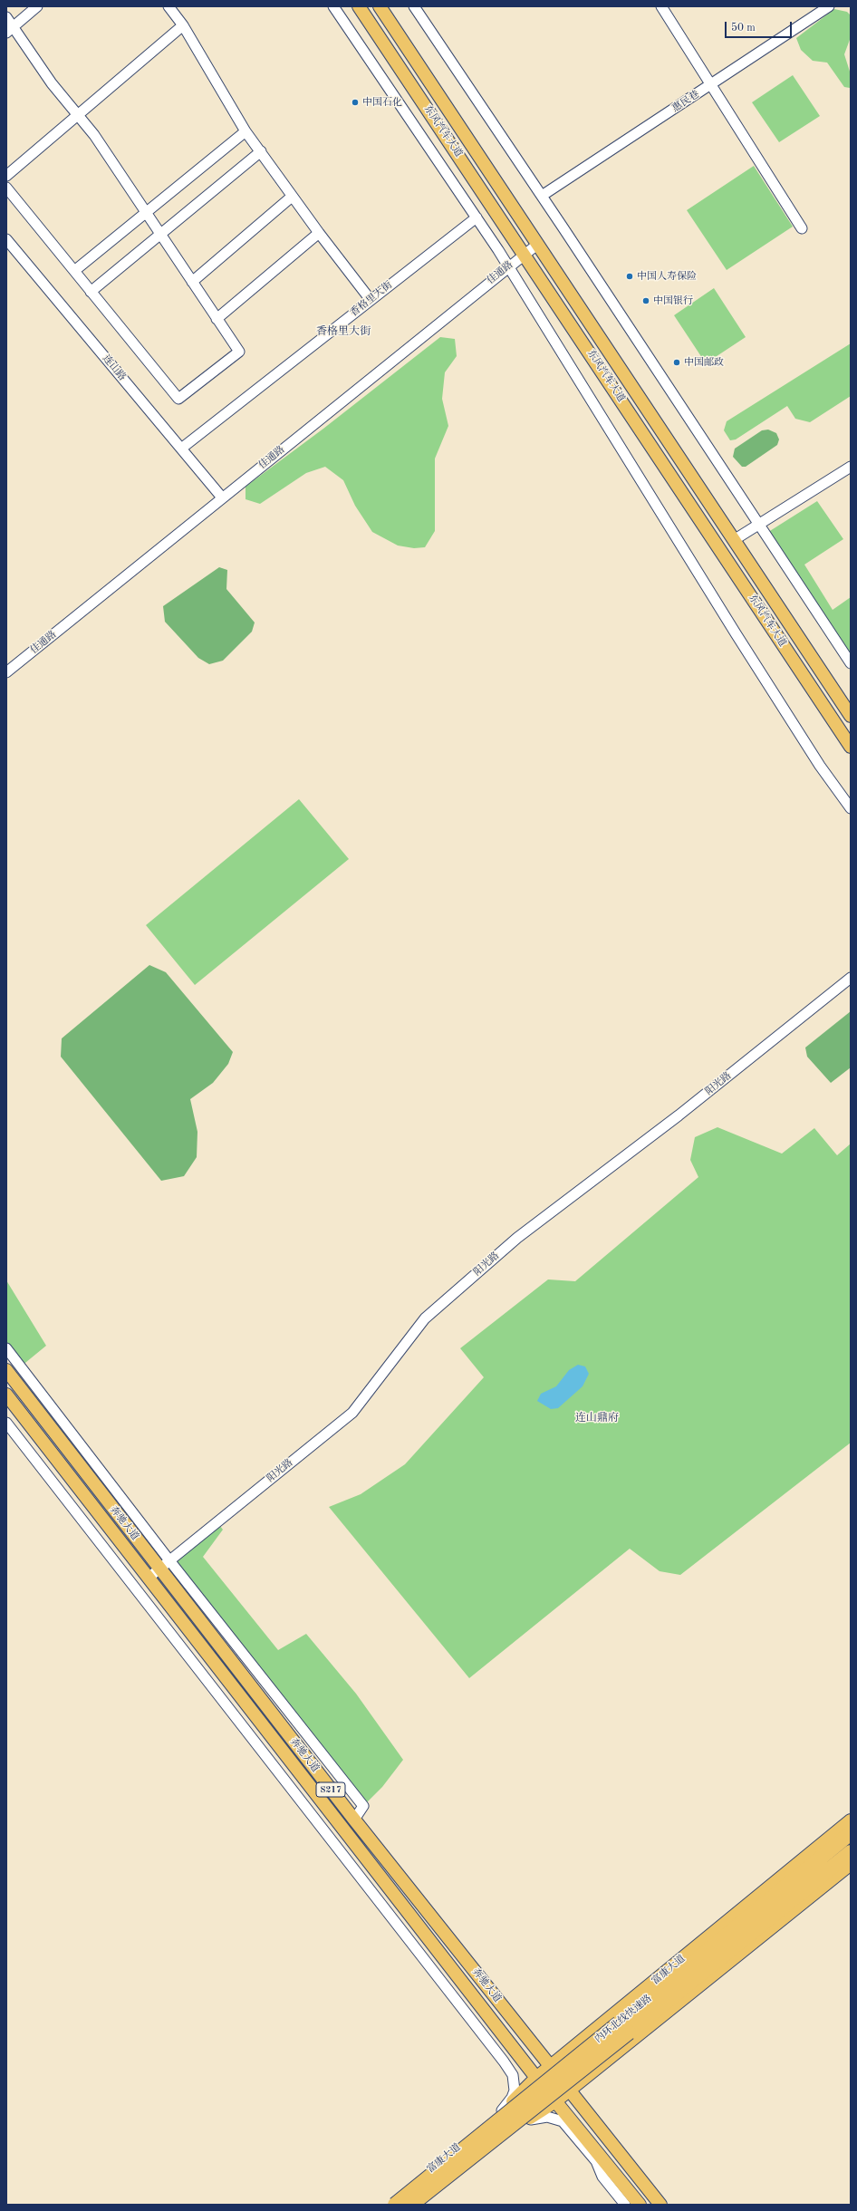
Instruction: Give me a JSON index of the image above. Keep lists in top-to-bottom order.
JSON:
{
  "streets": {
    "highway": ["内环北线快速路"],
    "main road": [
      "东风汽车大道",
      "奔驰大道",
      "S217",
      "富康大道"
    ],
    "street": [
      "惠民巷",
      "佳通路",
      "香格里大街",
      "连山路",
      "阳光路"
    ]
  },
  "crossings": [
    ["东风汽车大道", "佳通路"],
    ["佳通路", "连山路"],
    ["香格里大街", "连山路"],
    ["阳光路", "奔驰大道"],
    ["奔驰大道", "富康大道"]
  ],
  "districts": ["香格里大街", "连山鼎府"],
  "places": [
    "中国石化",
    "中国人寿保险",
    "中国银行",
    "中国邮政"
  ],
  "scale_bar": "50 m"
}
